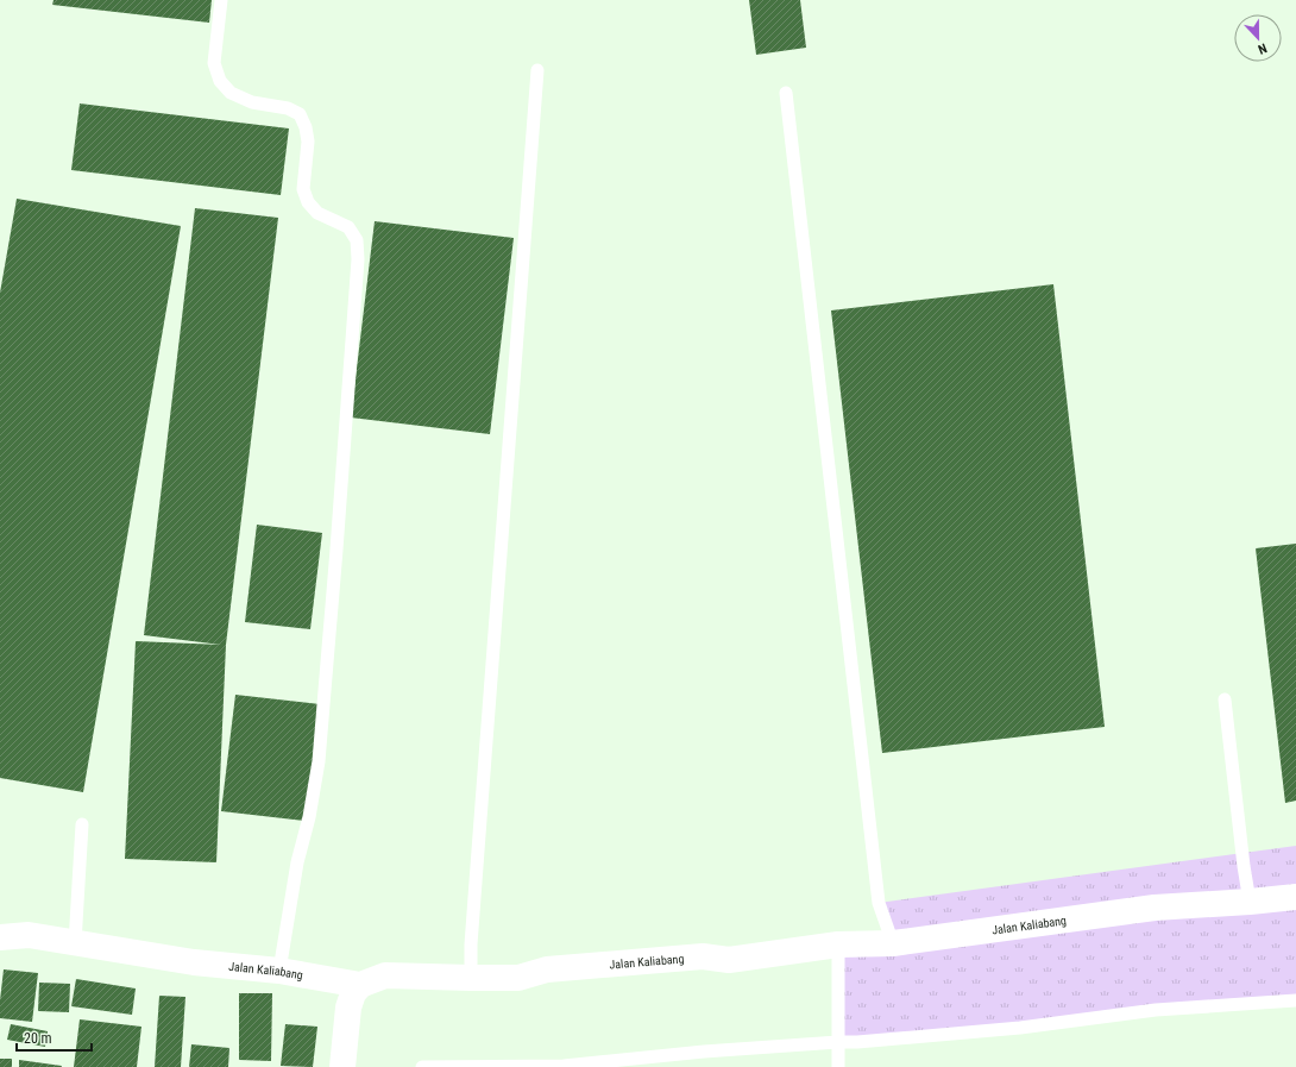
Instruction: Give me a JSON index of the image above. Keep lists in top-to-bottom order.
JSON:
{
  "streets": {
    "main road": ["Jalan Kaliabang"]
  },
  "scale_bar": "20 m",
  "north": "bottom"
}
